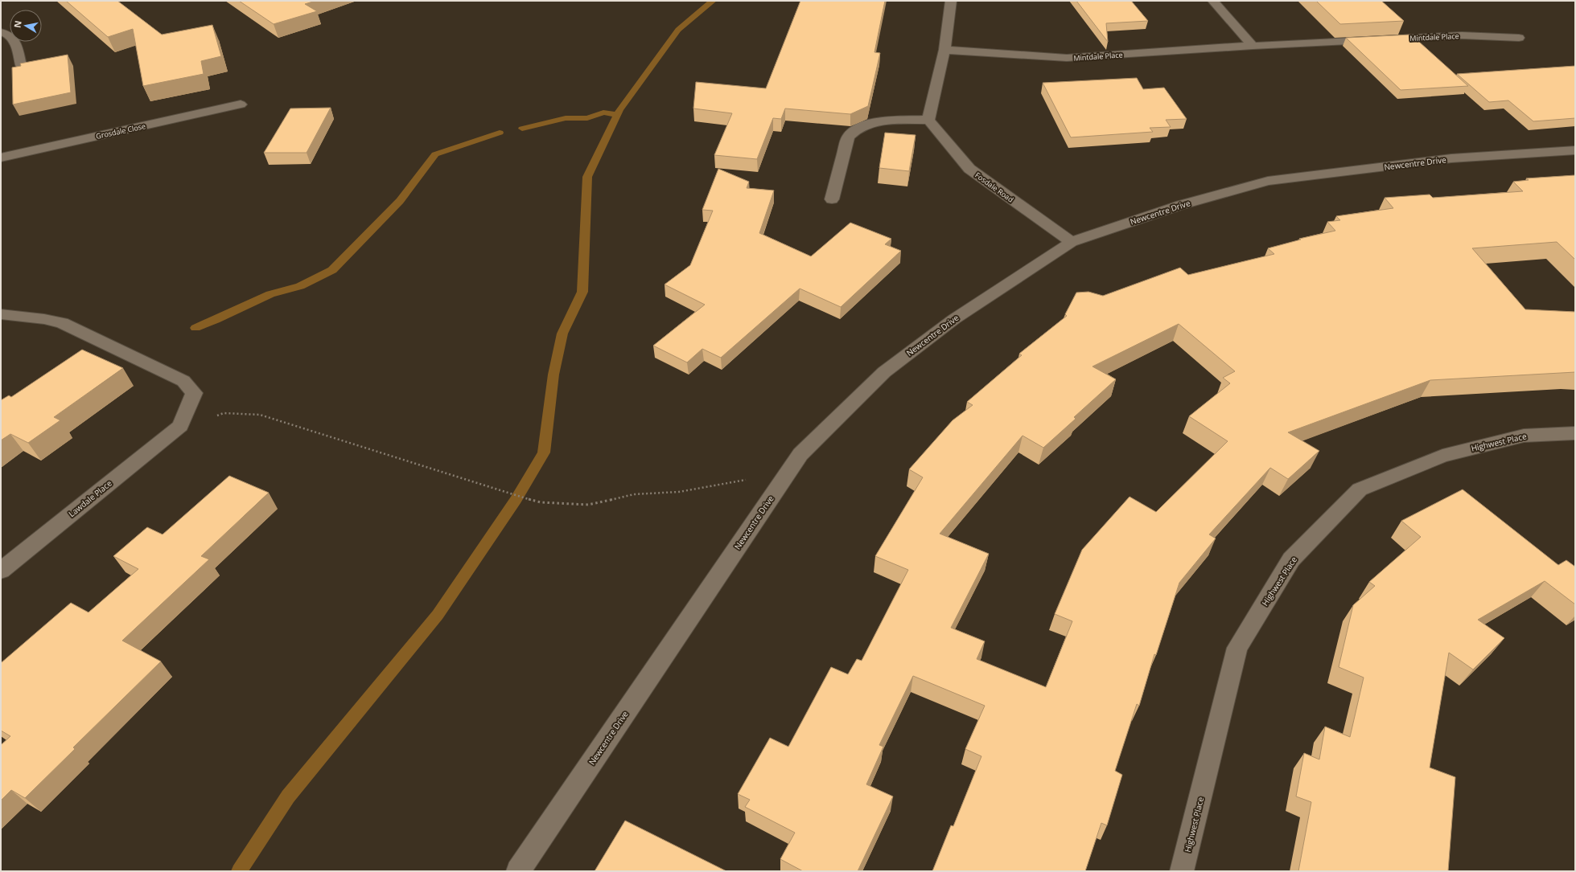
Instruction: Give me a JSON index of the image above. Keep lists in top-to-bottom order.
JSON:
{
  "streets": {
    "street": [
      "Mintdale Place",
      "Grosdale Close",
      "Newcentre Drive",
      "Fosdale Road",
      "Highwest Place",
      "Lawdale Place"
    ]
  },
  "crossings": [
    ["Newcentre Drive", "Fosdale Road"]
  ],
  "north": "left"
}
